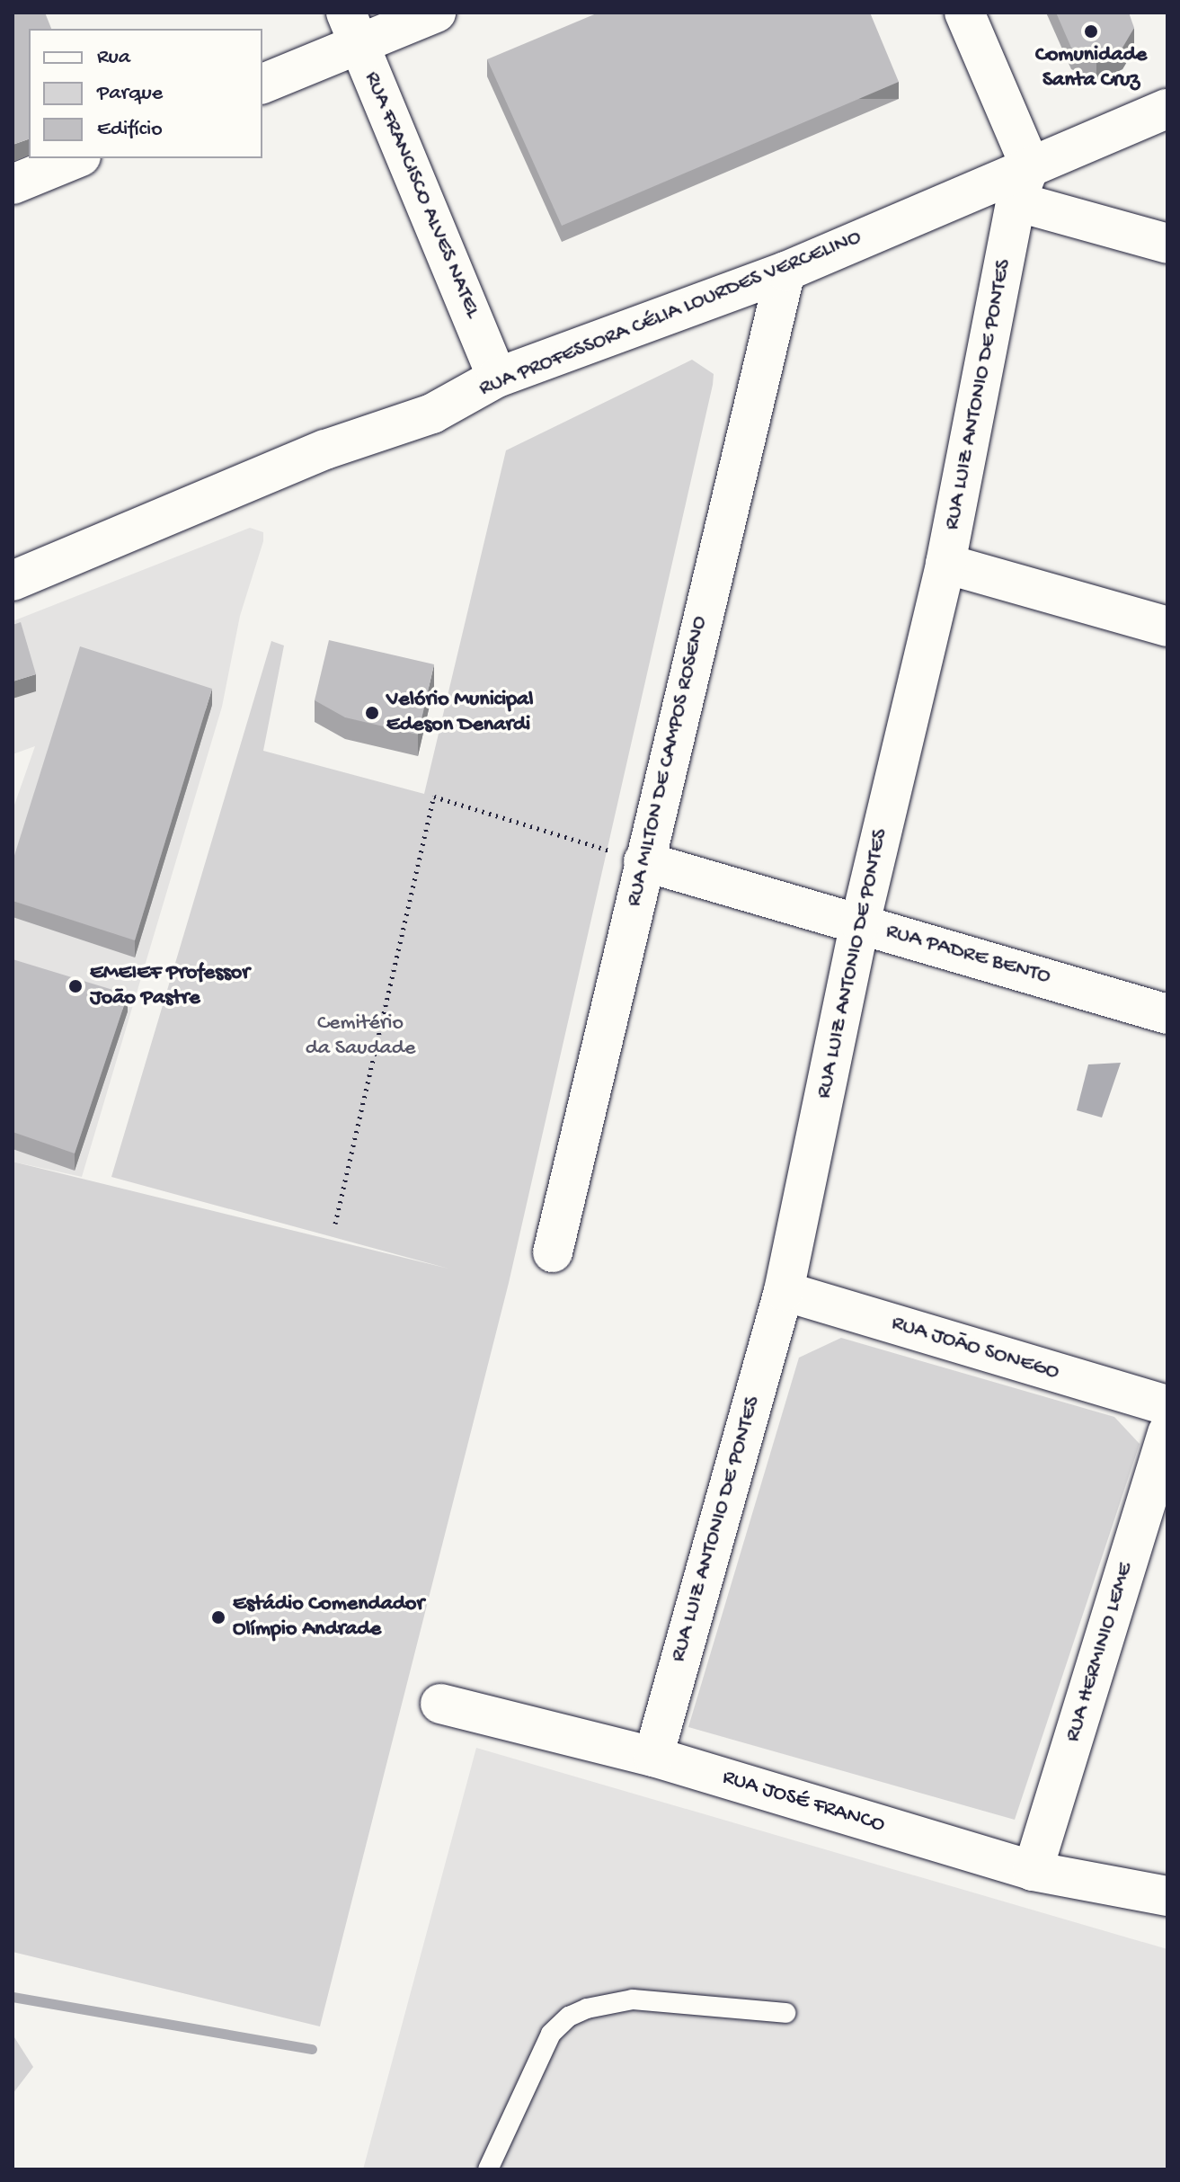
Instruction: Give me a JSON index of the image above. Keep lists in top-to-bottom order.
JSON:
{
  "streets": {
    "street": [
      "RUA FRANCISCO ALVES NATEL",
      "RUA PROFESSORA CÉLIA LOURDES VERCELINO",
      "RUA LUIZ ANTONIO DE PONTES",
      "RUA MILTON DE CAMPOS ROSENO",
      "RUA PADRE BENTO",
      "RUA JOÃO SONEGO",
      "RUA HERMINIO LEME",
      "RUA JOSÉ FRANCO"
    ]
  },
  "crossings": [
    ["RUA FRANCISCO ALVES NATEL", "RUA PROFESSORA CÉLIA LOURDES VERCELINO"],
    ["RUA PROFESSORA CÉLIA LOURDES VERCELINO", "RUA LUIZ ANTONIO DE PONTES"],
    ["RUA PROFESSORA CÉLIA LOURDES VERCELINO", "RUA MILTON DE CAMPOS ROSENO"],
    ["RUA LUIZ ANTONIO DE PONTES", "RUA PADRE BENTO"],
    ["RUA LUIZ ANTONIO DE PONTES", "RUA JOÃO SONEGO"],
    ["RUA LUIZ ANTONIO DE PONTES", "RUA JOSÉ FRANCO"],
    ["RUA MILTON DE CAMPOS ROSENO", "RUA PADRE BENTO"],
    ["RUA HERMINIO LEME", "RUA JOSÉ FRANCO"]
  ],
  "parks": ["Cemitério da Saudade"],
  "places": [
    "Comunidade Santa Cruz",
    "Velório Municipal Edeson Denardi",
    "EMEIEF Professor João Pastre",
    "Estádio Comendador Olímpio Andrade"
  ],
  "legend": ["Rua", "Parque", "Edifício"]
}
